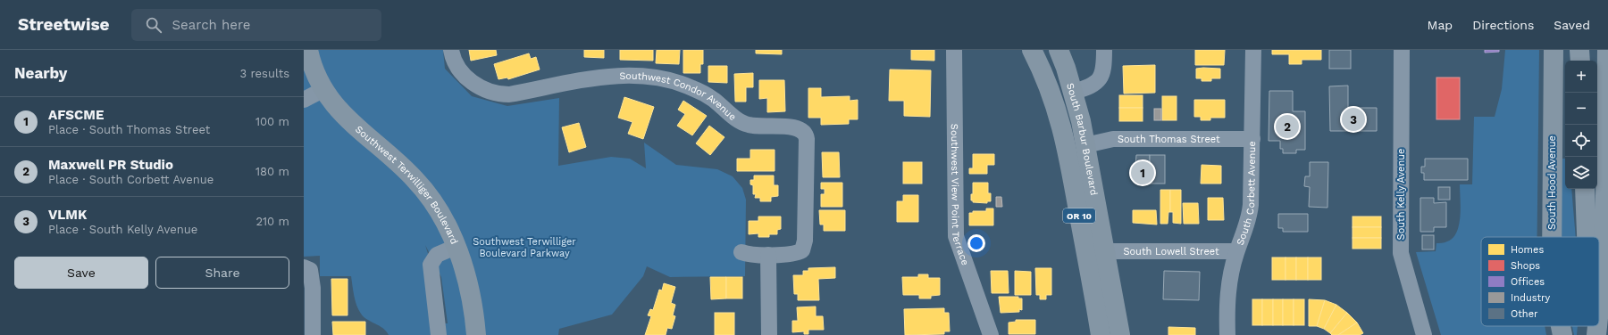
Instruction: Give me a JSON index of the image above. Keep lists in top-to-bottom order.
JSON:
{
  "streets": {
    "main road": [
      "South Barbur Boulevard",
      "South Hood Avenue",
      "Southwest Terwilliger Boulevard",
      "OR 10"
    ],
    "street": [
      "Southwest Condor Avenue",
      "South Thomas Street",
      "South Corbett Avenue",
      "Southwest View Point Terrace",
      "South Kelly Avenue",
      "South Lowell Street"
    ]
  },
  "crossings": [
    ["South Barbur Boulevard", "South Thomas Street"],
    ["South Barbur Boulevard", "South Lowell Street"],
    ["South Thomas Street", "South Corbett Avenue"],
    ["South Corbett Avenue", "South Lowell Street"]
  ],
  "parks": ["Southwest Terwilliger Boulevard Parkway"],
  "legend": [
    "Homes",
    "Shops",
    "Offices",
    "Industry",
    "Other"
  ],
  "page": {
    "header": "Streetwise",
    "search": "Search here",
    "nav": ["Map", "Directions", "Saved"],
    "heading": ["Nearby", "3 results"],
    "map_buttons": ["+", "−"],
    "list": [
      {
        "mark": "1",
        "name": "AFSCME",
        "note": "Place · South Thomas Street",
        "value": "100 m"
      },
      {
        "mark": "2",
        "name": "Maxwell PR Studio",
        "note": "Place · South Corbett Avenue",
        "value": "180 m"
      },
      {
        "mark": "3",
        "name": "VLMK",
        "note": "Place · South Kelly Avenue",
        "value": "210 m"
      }
    ],
    "pins": ["3", "2", "1"],
    "buttons": ["Save", "Share"]
  }
}
